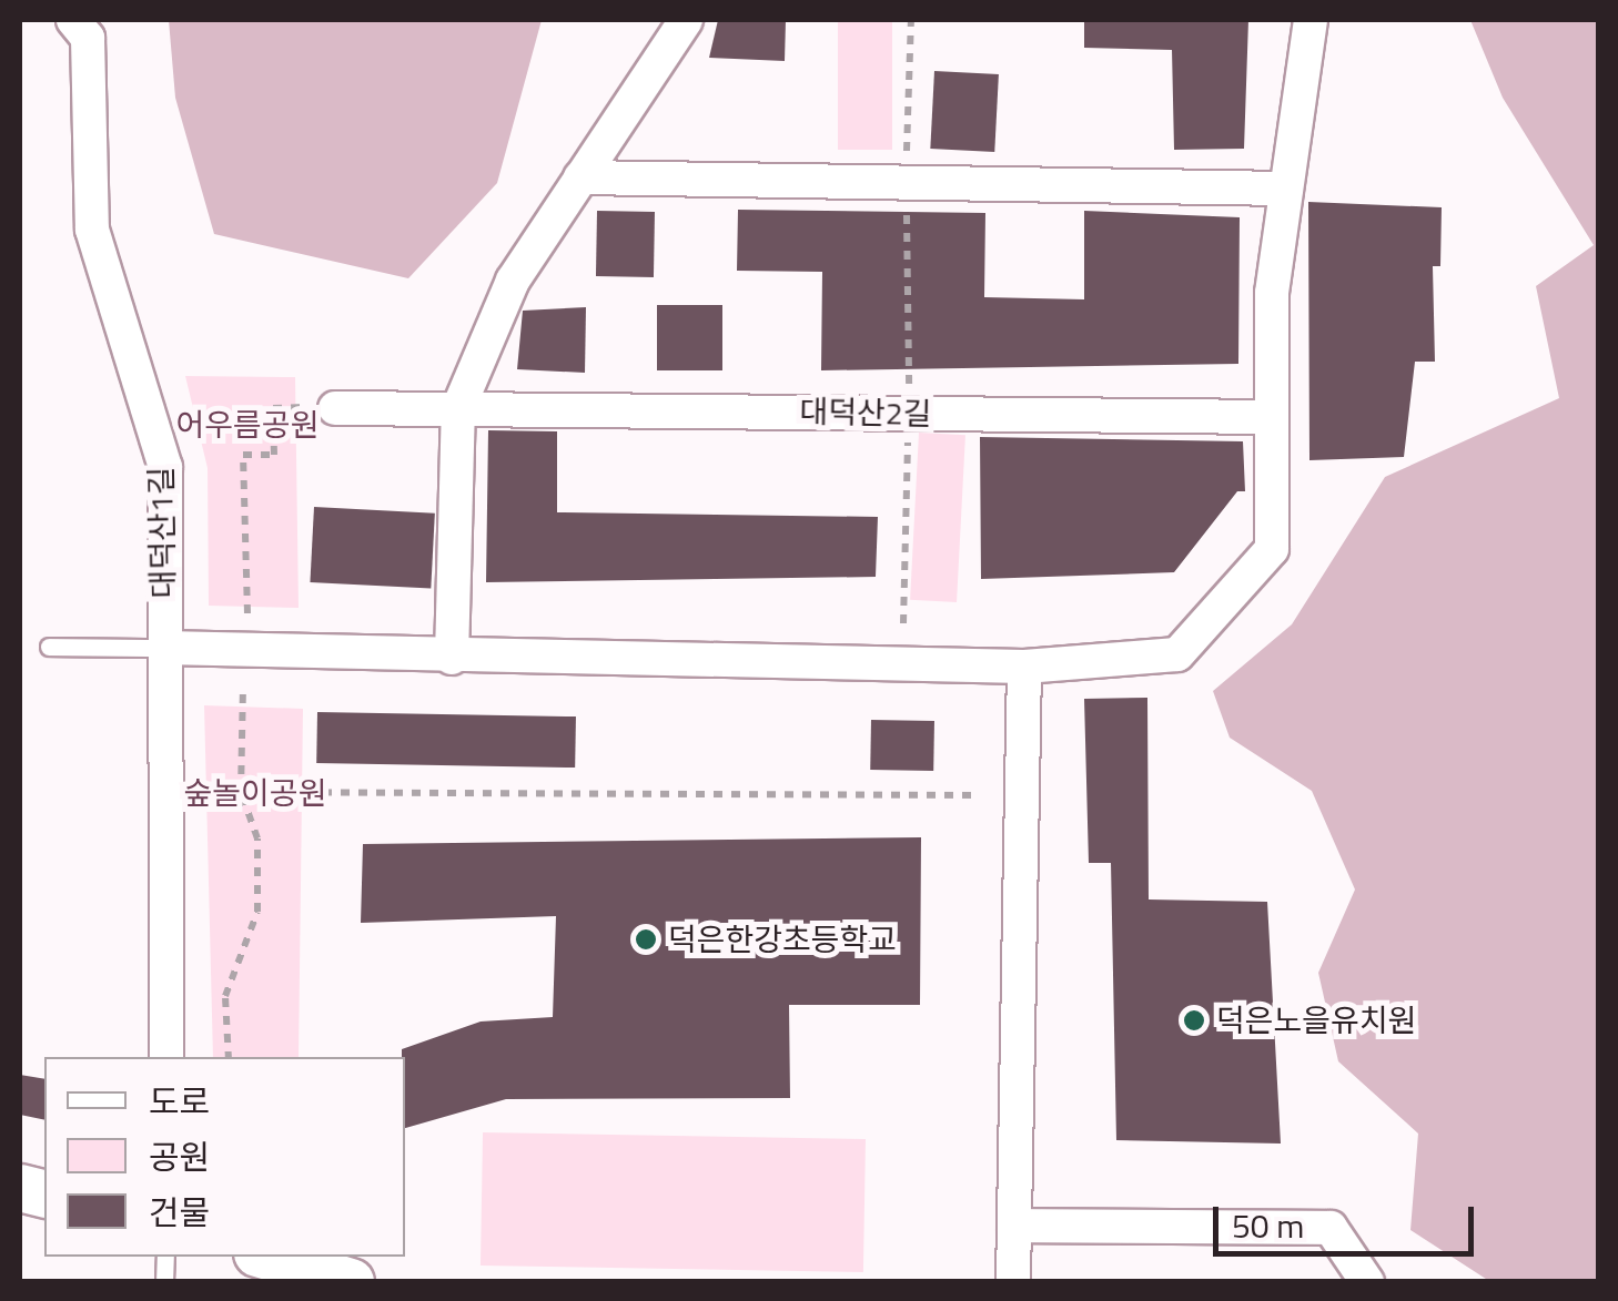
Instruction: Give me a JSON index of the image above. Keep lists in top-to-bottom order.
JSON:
{
  "streets": {
    "street": ["대덕산2길", "대덕산1길"]
  },
  "parks": ["어우름공원", "숲놀이공원"],
  "places": ["덕은한강초등학교", "덕은노을유치원"],
  "legend": ["도로", "공원", "건물"],
  "scale_bar": "50 m"
}
